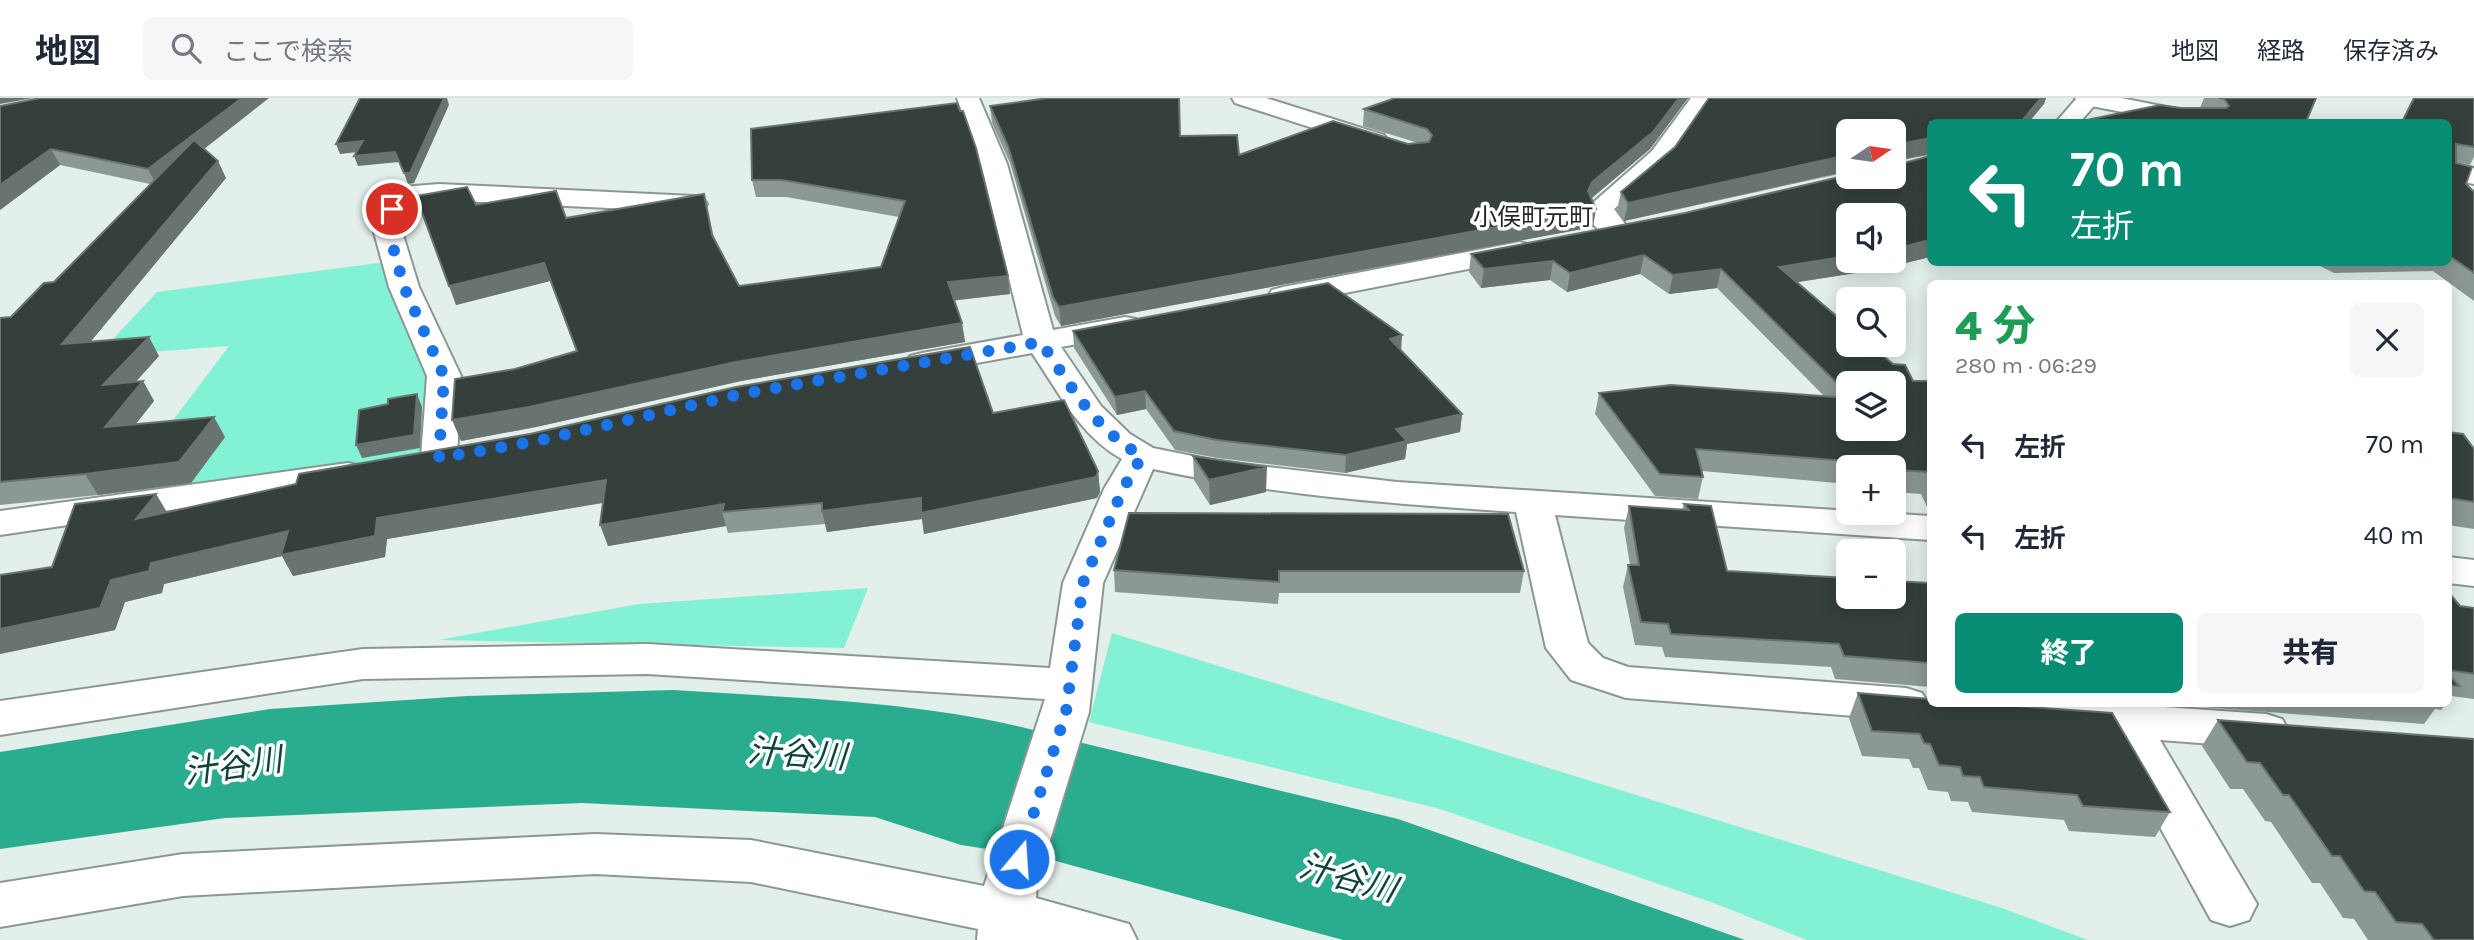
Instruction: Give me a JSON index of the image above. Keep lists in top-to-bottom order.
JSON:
{
  "districts": ["小俣町元町"],
  "water": ["汁谷川"],
  "north": "right",
  "page": {
    "header": "地図",
    "search": "ここで検索",
    "nav": ["地図", "経路", "保存済み"],
    "map_buttons": ["+", "−"],
    "turn": ["70 m", "左折"],
    "heading": ["4 分", "280 m · 06:29"],
    "list": [
      {
        "name": "左折",
        "value": "70 m"
      },
      {
        "name": "左折",
        "value": "40 m"
      }
    ],
    "buttons": ["終了", "共有"]
  }
}
